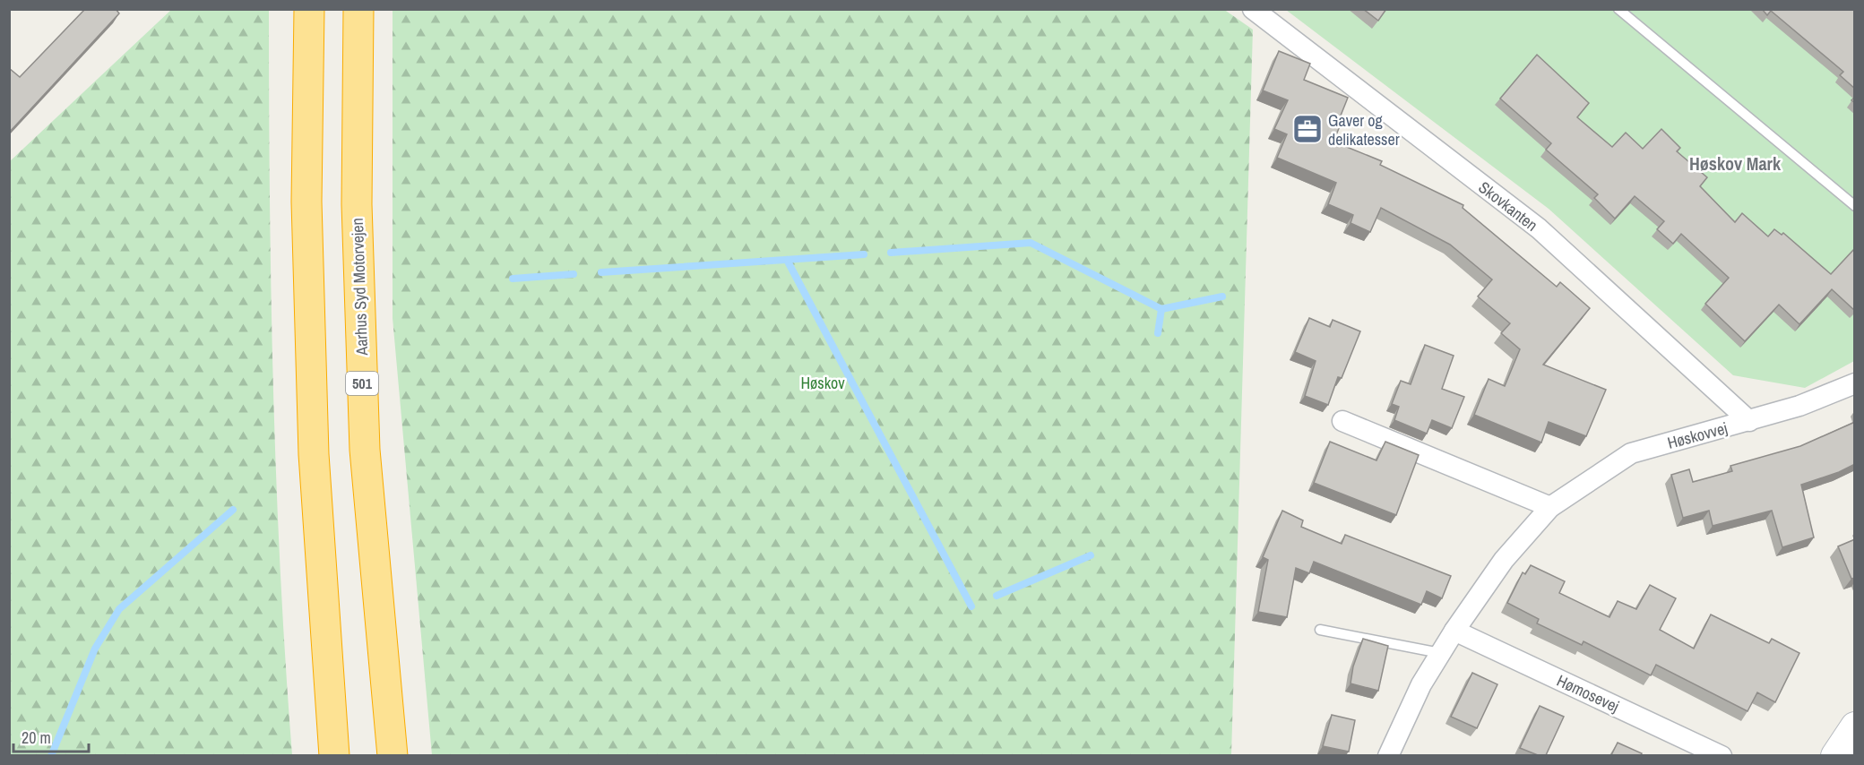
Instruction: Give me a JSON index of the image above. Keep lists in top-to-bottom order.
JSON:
{
  "streets": {
    "highway": ["Aarhus Syd Motorvejen", "501"],
    "street": ["Skovkanten", "Høskovvej", "Hømosevej"]
  },
  "crossings": [
    ["Skovkanten", "Høskovvej"],
    ["Høskovvej", "Hømosevej"]
  ],
  "districts": ["Høskov Mark"],
  "parks": ["Høskov"],
  "places": {
    "office": ["Gaver og delikatesser"]
  },
  "scale_bar": "20 m"
}
